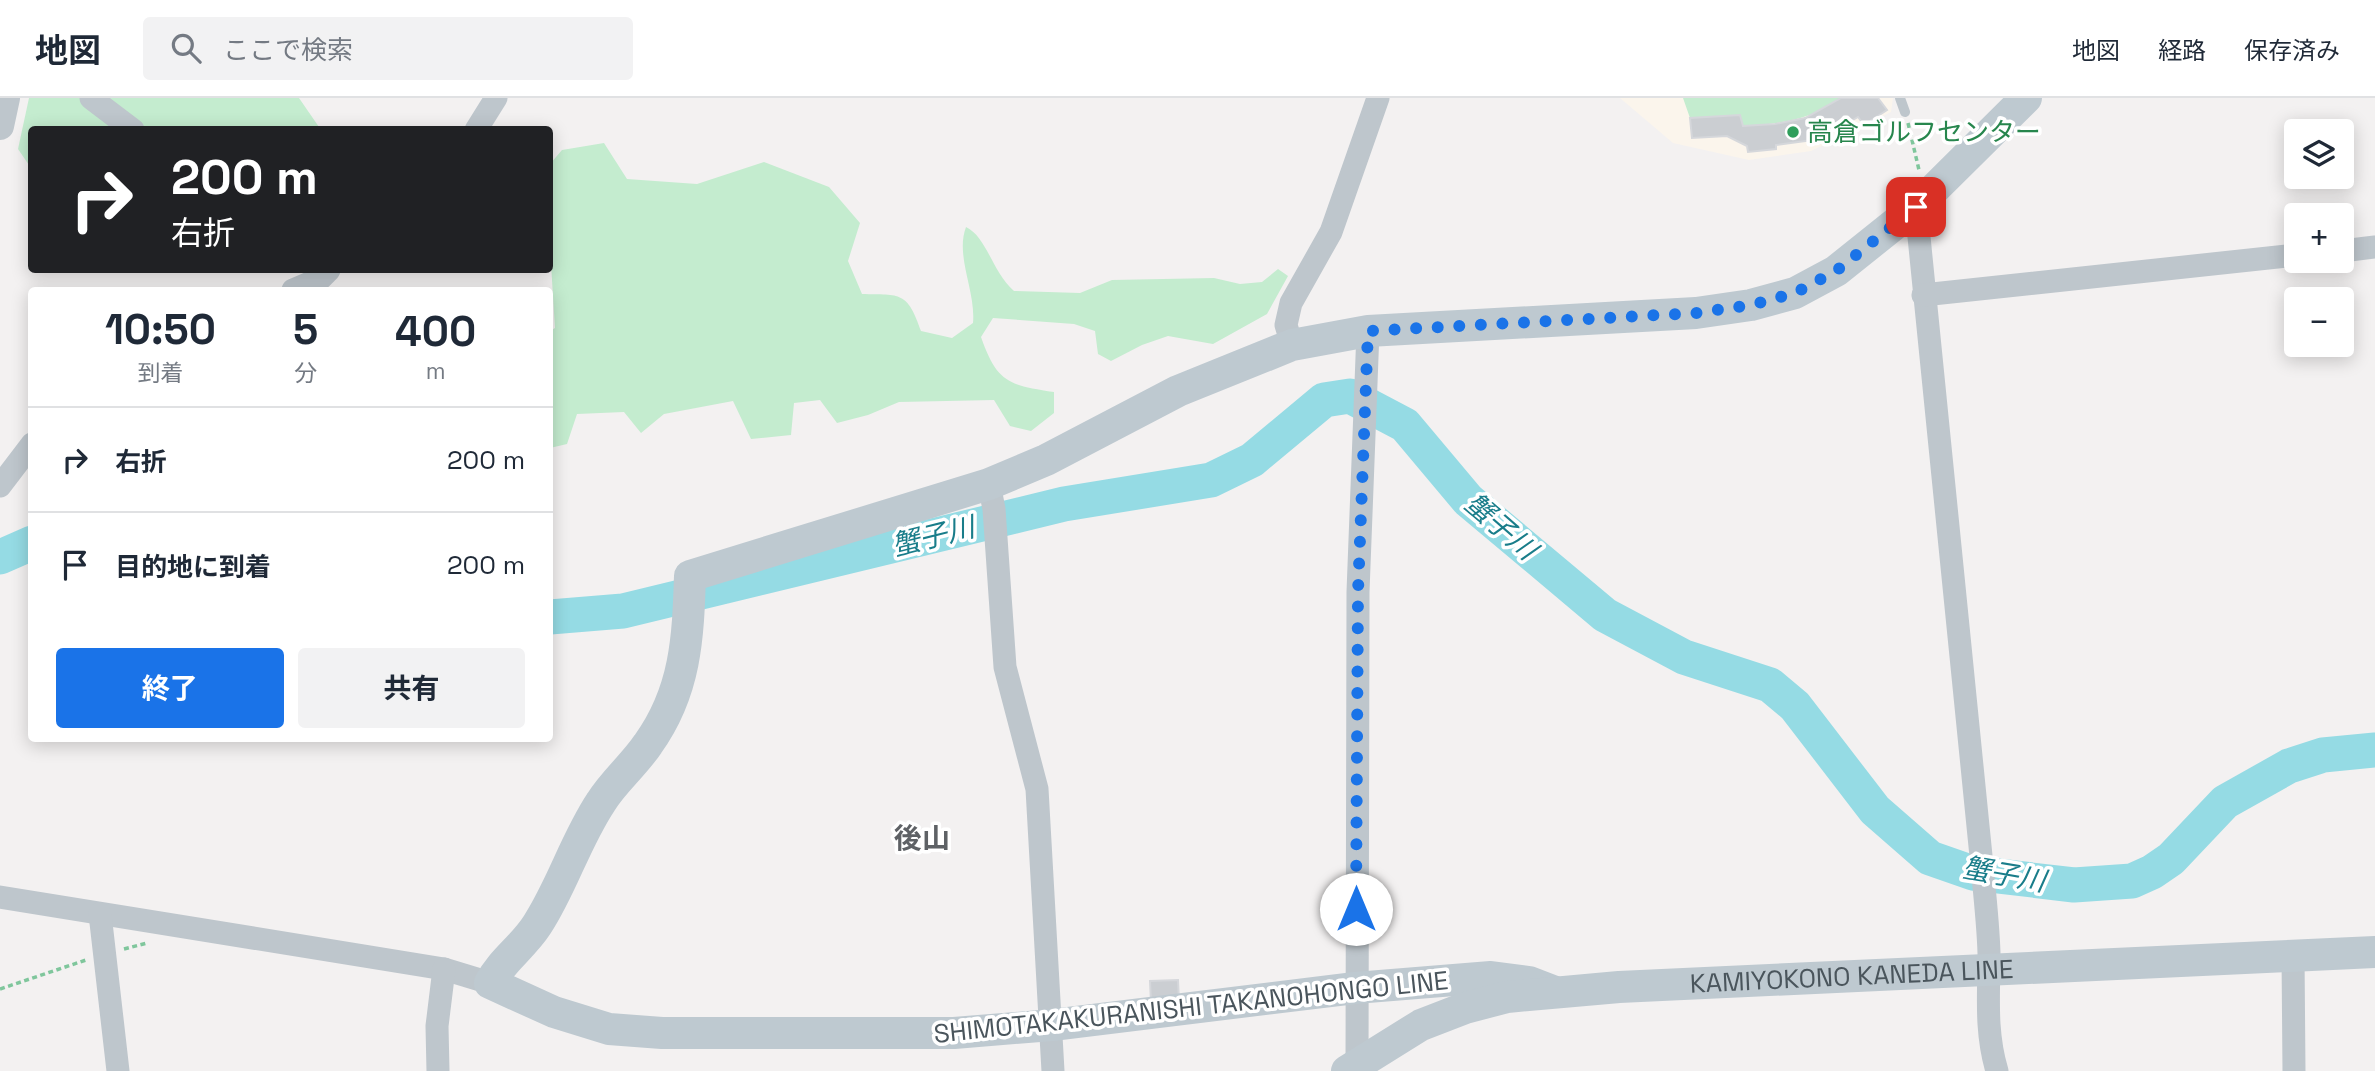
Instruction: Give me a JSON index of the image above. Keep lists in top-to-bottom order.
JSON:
{
  "streets": {
    "main road": ["KAMIYOKONO KANEDA LINE", "SHIMOTAKAKURANISHI TAKANOHONGO LINE"]
  },
  "crossings": [
    ["KAMIYOKONO KANEDA LINE", "SHIMOTAKAKURANISHI TAKANOHONGO LINE"]
  ],
  "districts": ["後山"],
  "water": ["蟹子川"],
  "places": ["高倉ゴルフセンター"],
  "page": {
    "header": "地図",
    "search": "ここで検索",
    "nav": ["地図", "経路", "保存済み"],
    "map_buttons": ["+", "−"],
    "turn": ["200 m", "右折"],
    "eta": [
      "10:50",
      "到着",
      "5",
      "分",
      "400",
      "m"
    ],
    "list": [
      {
        "name": "右折",
        "value": "200 m"
      },
      {
        "name": "目的地に到着",
        "value": "200 m"
      }
    ],
    "buttons": ["終了", "共有"]
  }
}
